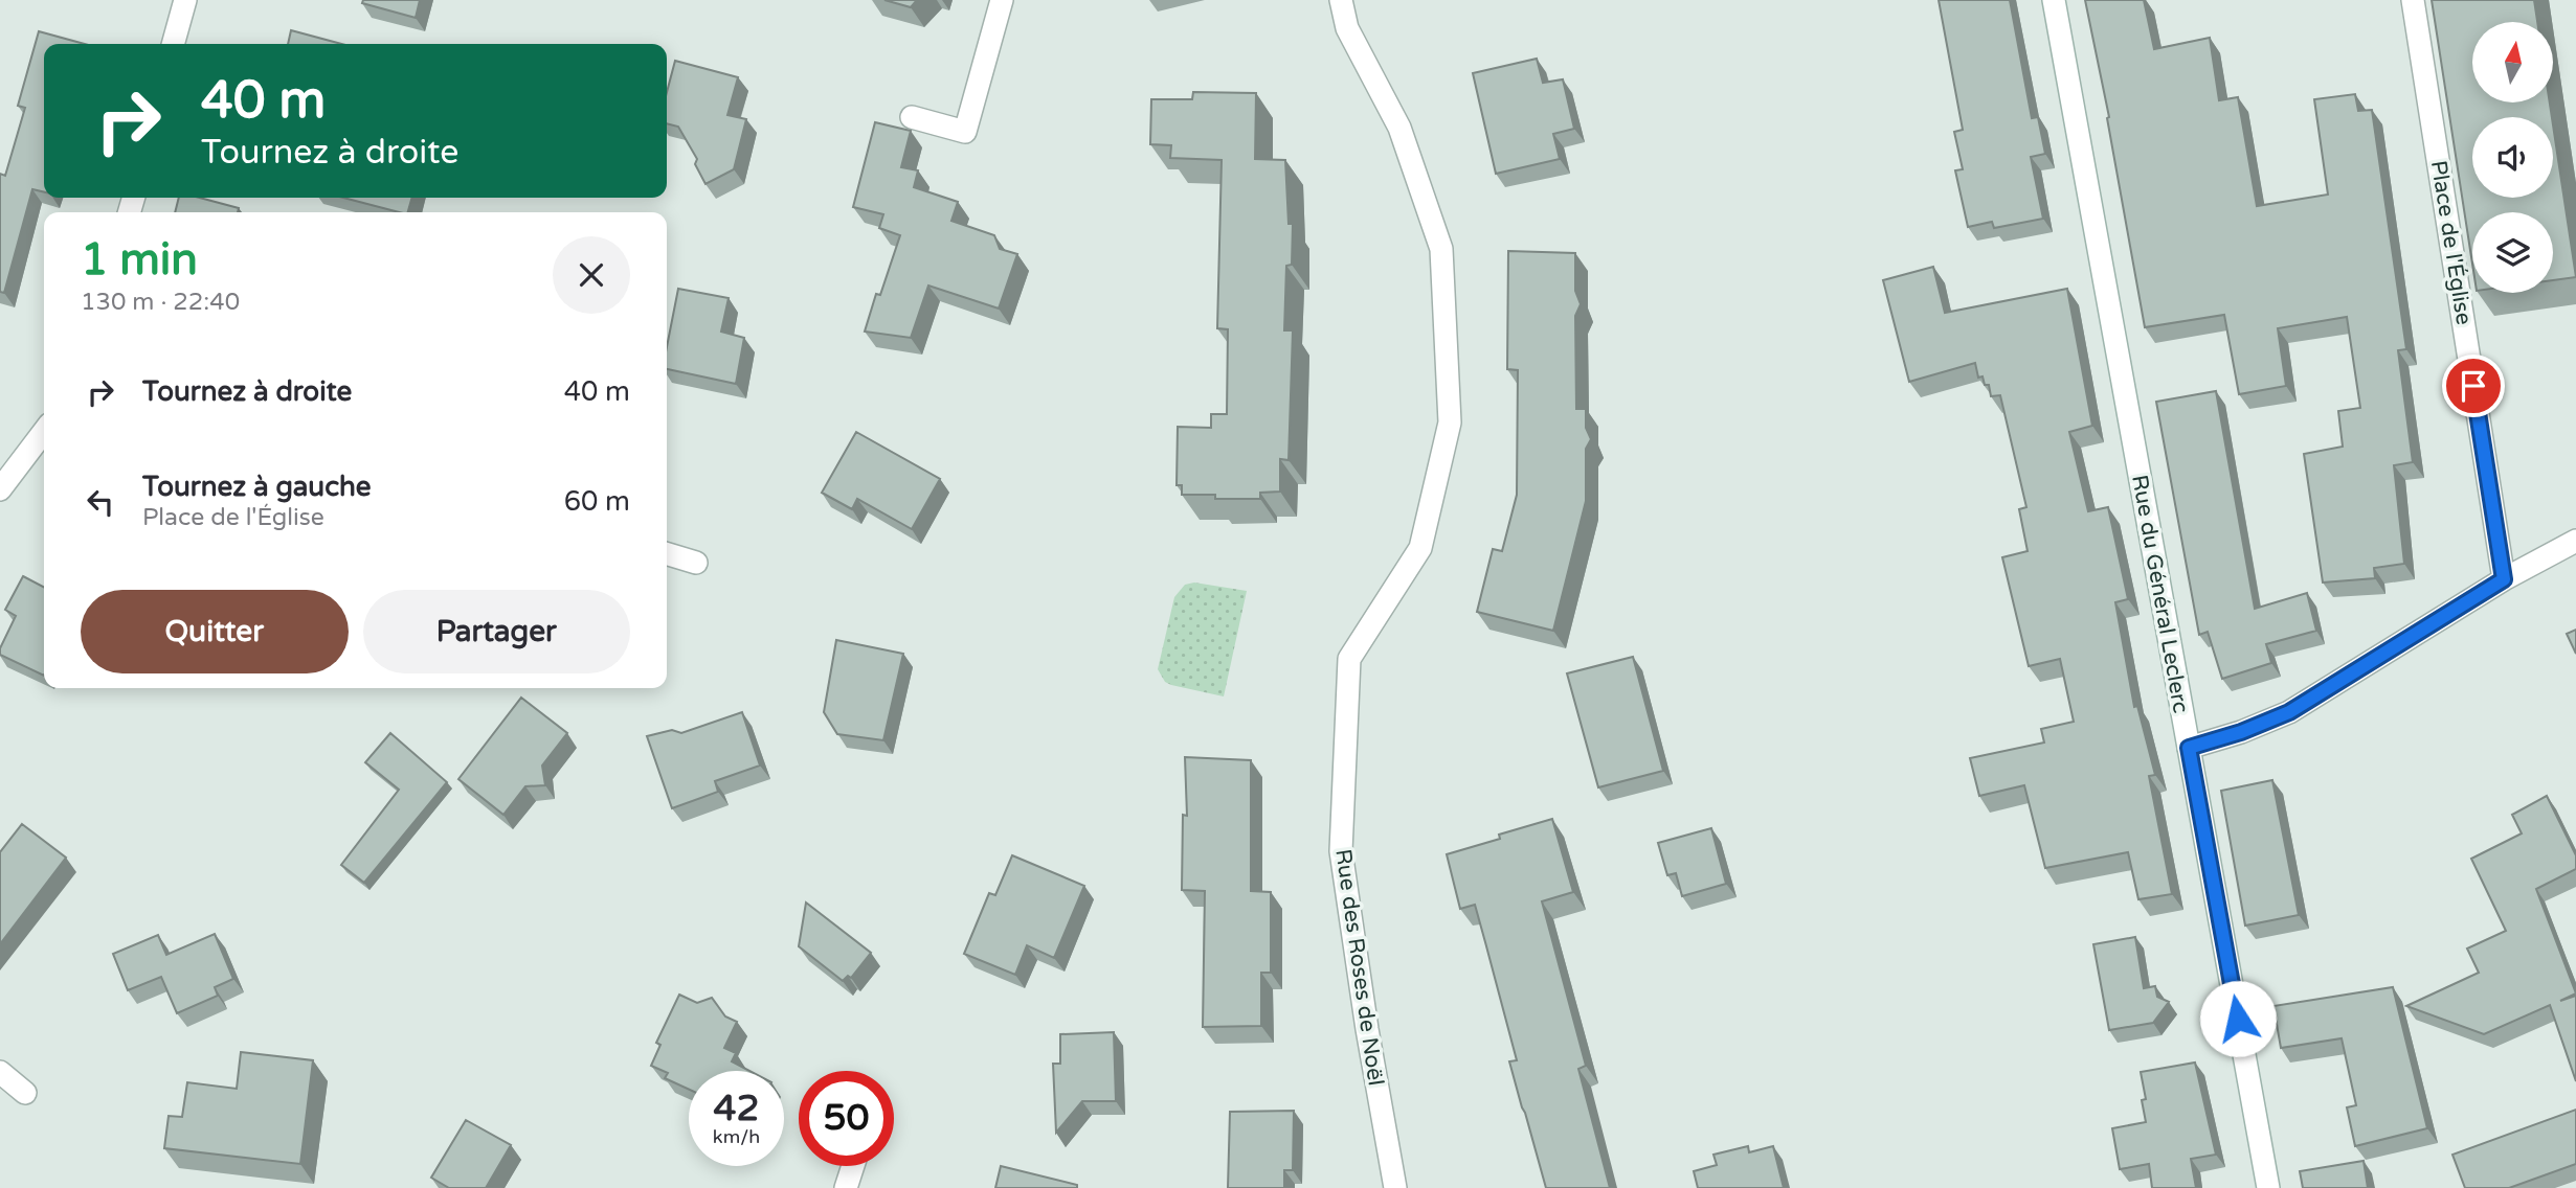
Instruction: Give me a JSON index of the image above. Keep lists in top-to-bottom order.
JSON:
{
  "streets": {
    "street": ["Place de l'Église", "Rue du Général Leclerc", "Rue des Roses de Noël"]
  },
  "north": "top",
  "page": {
    "turn": ["40 m", "Tournez à droite"],
    "heading": ["1 min", "130 m · 22:40"],
    "list": [
      {
        "name": "Tournez à droite",
        "value": "40 m"
      },
      {
        "name": "Tournez à gauche",
        "note": "Place de l'Église",
        "value": "60 m"
      }
    ],
    "buttons": ["Quitter", "Partager"],
    "speed": "42 km/h",
    "limit": "50"
  }
}
